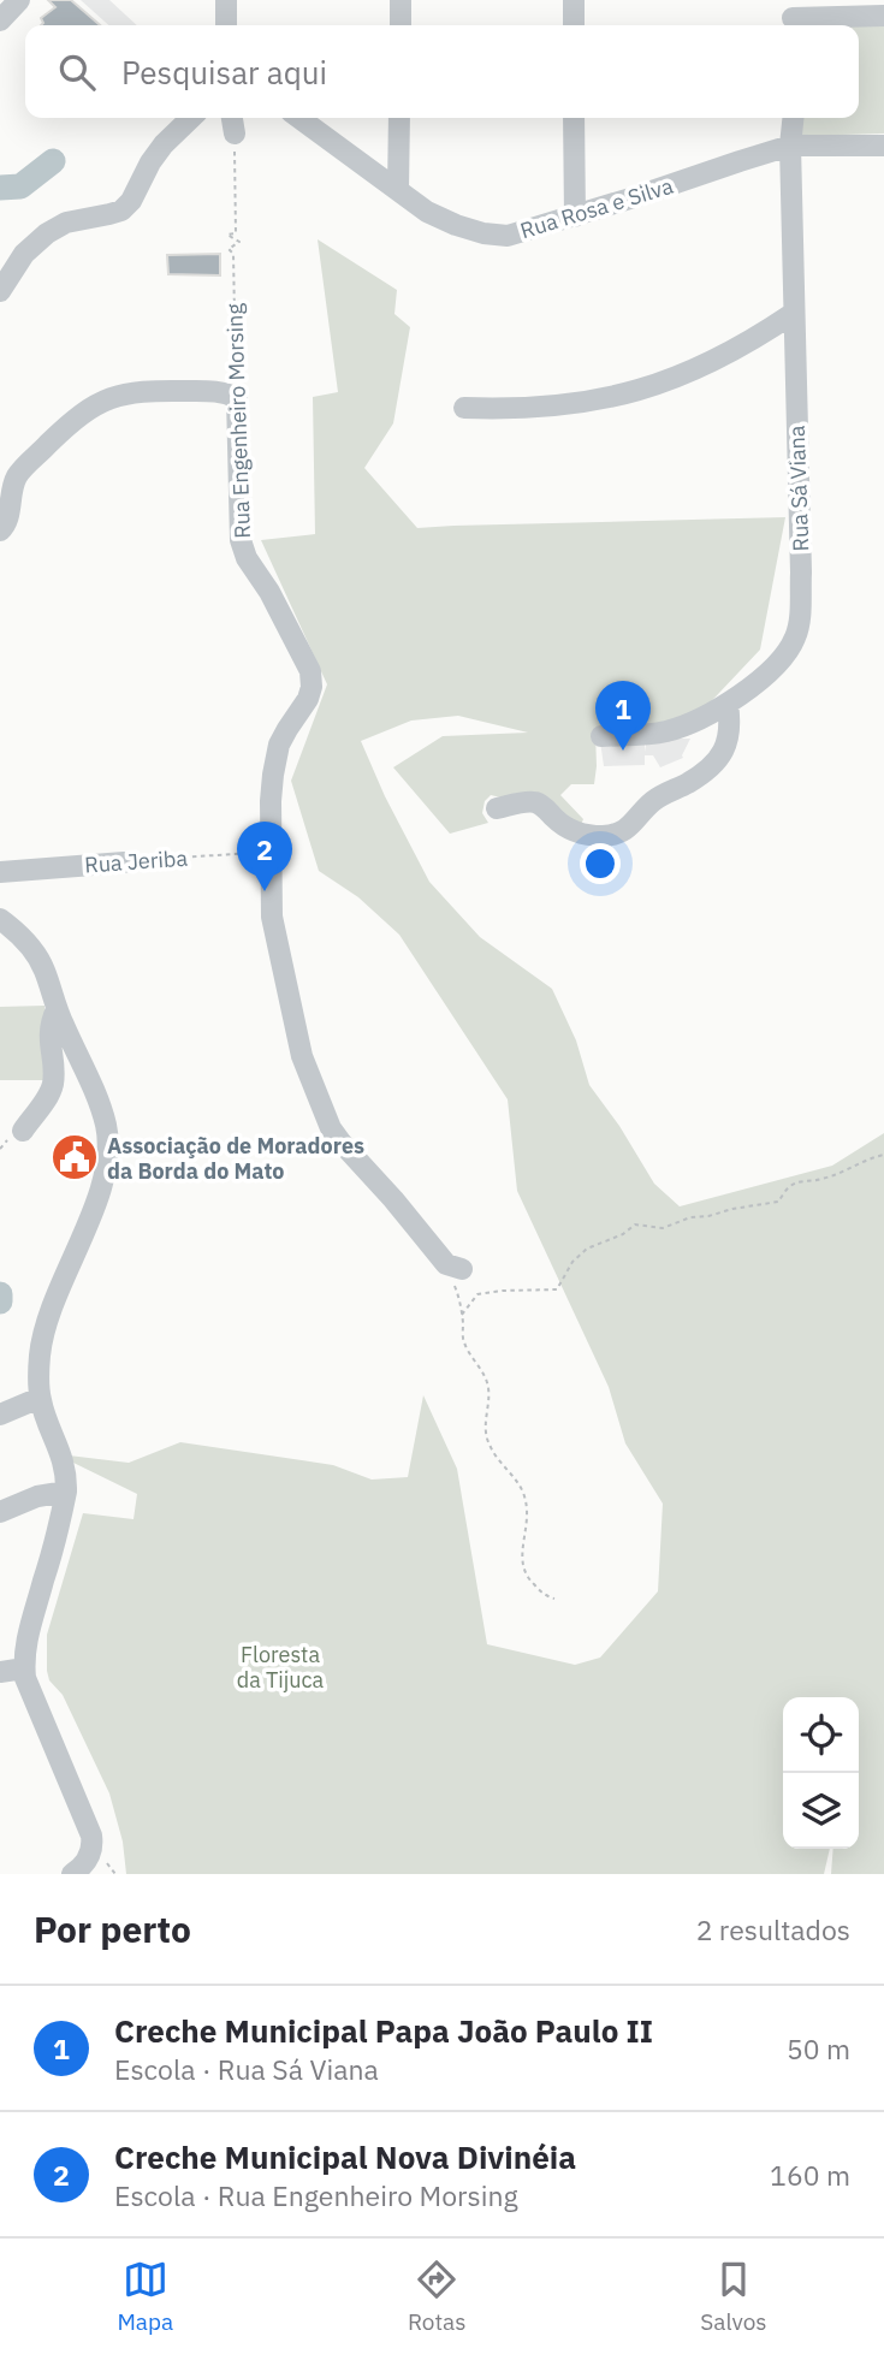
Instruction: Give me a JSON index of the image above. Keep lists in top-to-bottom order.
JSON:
{
  "streets": {
    "street": [
      "Rua Rosa e Silva",
      "Rua Engenheiro Morsing",
      "Rua Sá Viana",
      "Rua Jeriba"
    ]
  },
  "crossings": [
    ["Rua Rosa e Silva", "Rua Sá Viana"],
    ["Rua Engenheiro Morsing", "Rua Jeriba"]
  ],
  "parks": ["Floresta da Tijuca"],
  "places": {
    "public building": ["Associação de Moradores da Borda do Mato"]
  },
  "page": {
    "search": "Pesquisar aqui",
    "pins": ["1", "2"],
    "heading": ["Por perto", "2 resultados"],
    "list": [
      {
        "mark": "1",
        "name": "Creche Municipal Papa João Paulo II",
        "note": "Escola · Rua Sá Viana",
        "value": "50 m"
      },
      {
        "mark": "2",
        "name": "Creche Municipal Nova Divinéia",
        "note": "Escola · Rua Engenheiro Morsing",
        "value": "160 m"
      }
    ],
    "nav": ["Mapa", "Rotas", "Salvos"]
  }
}
